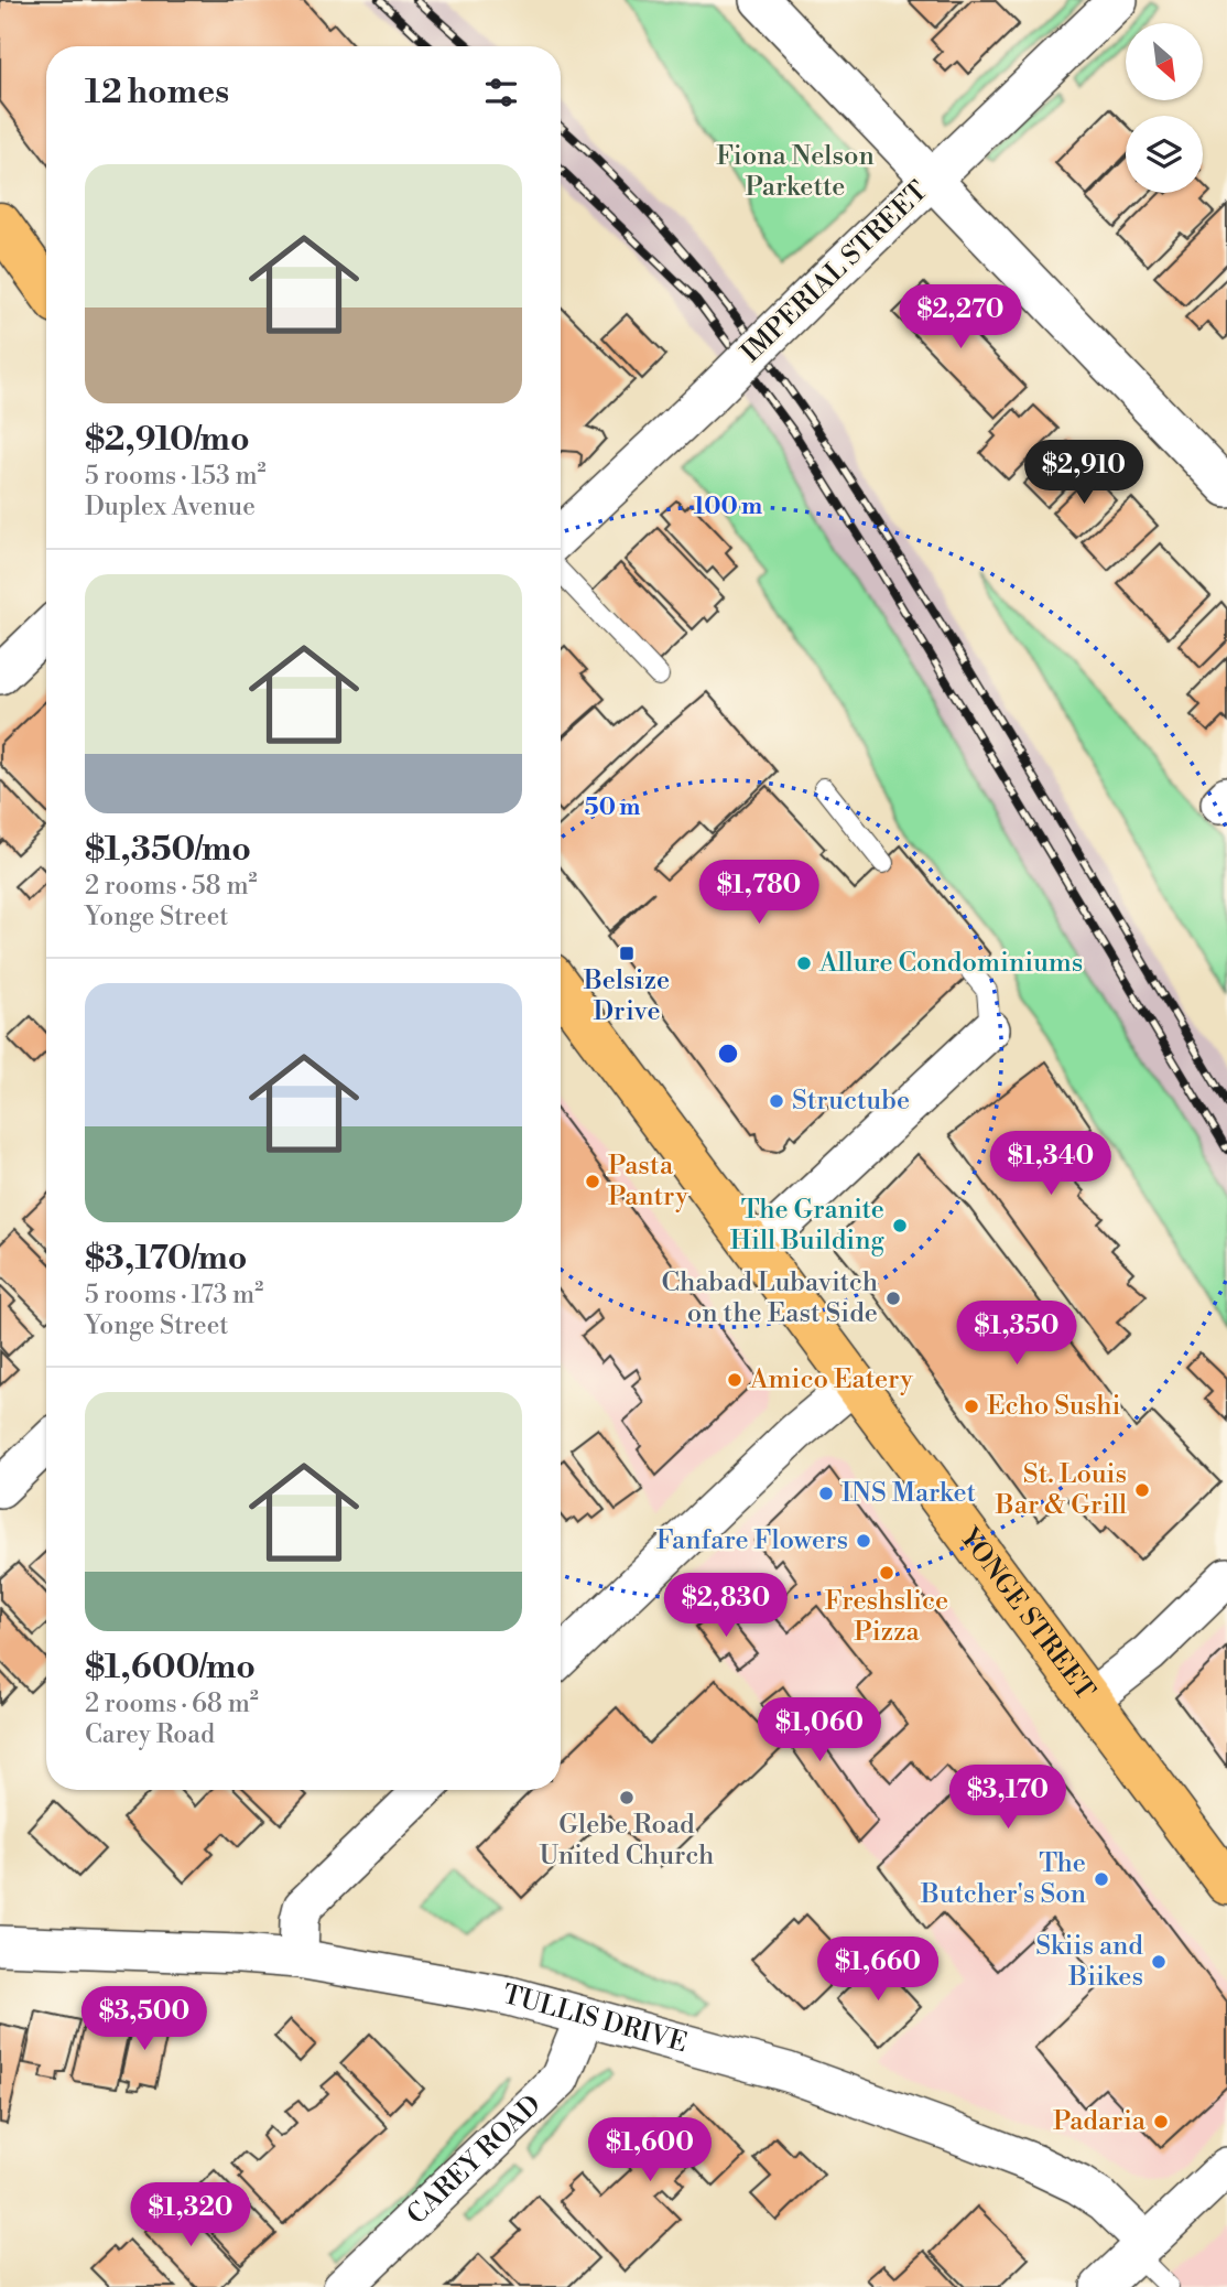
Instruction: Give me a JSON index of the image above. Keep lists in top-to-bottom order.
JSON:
{
  "streets": {
    "main road": ["YONGE STREET"],
    "street": ["IMPERIAL STREET", "TULLIS DRIVE", "CAREY ROAD"]
  },
  "crossings": [
    ["TULLIS DRIVE", "CAREY ROAD"]
  ],
  "parks": ["Fiona Nelson Parkette"],
  "places": {
    "transit": ["Belsize Drive"],
    "other": [
      "Allure Condominiums",
      "Structube",
      "Pasta Pantry",
      "The Granite Hill Building",
      "Chabad Lubavitch on the East Side",
      "Amico Eatery",
      "Echo Sushi",
      "St. Louis Bar & Grill",
      "INS Market",
      "Fanfare Flowers",
      "Freshslice Pizza",
      "Glebe Road United Church",
      "The Butcher's Son",
      "Skiis and Biikes",
      "Padaria"
    ]
  },
  "north": "bottom right",
  "page": {
    "heading": "12 homes",
    "list": [
      {
        "name": "$2,910/mo",
        "note": "5 rooms · 153 m² · Duplex Avenue"
      },
      {
        "name": "$1,350/mo",
        "note": "2 rooms · 58 m² · Yonge Street"
      },
      {
        "name": "$3,170/mo",
        "note": "5 rooms · 173 m² · Yonge Street"
      },
      {
        "name": "$1,600/mo",
        "note": "2 rooms · 68 m² · Carey Road"
      }
    ],
    "price": [
      "$2,270",
      "$2,910",
      "$1,780",
      "$1,340",
      "$1,350",
      "$2,830",
      "$1,060",
      "$3,170",
      "$1,660",
      "$3,500",
      "$1,600",
      "$1,320"
    ]
  },
  "rings": ["100 m", "50 m"]
}
